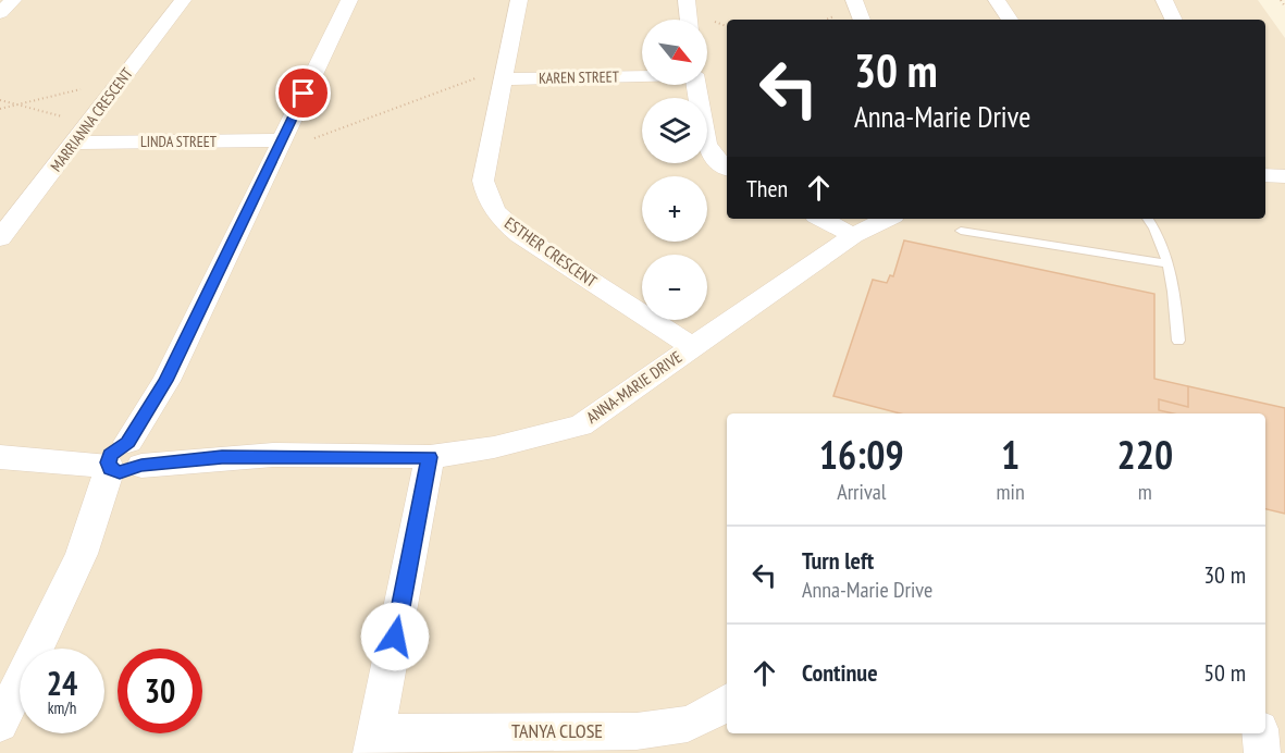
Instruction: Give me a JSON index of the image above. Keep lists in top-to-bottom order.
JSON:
{
  "streets": {
    "street": [
      "KAREN STREET",
      "MARRIANNA CRESCENT",
      "LINDA STREET",
      "ESTHER CRESCENT",
      "ANNA-MARIE DRIVE",
      "TANYA CLOSE"
    ]
  },
  "crossings": [
    ["KAREN STREET", "ESTHER CRESCENT"],
    ["MARRIANNA CRESCENT", "LINDA STREET"],
    ["ESTHER CRESCENT", "ANNA-MARIE DRIVE"]
  ],
  "north": "bottom right",
  "page": {
    "map_buttons": ["+", "−"],
    "turn": ["30 m", "Anna-Marie Drive"],
    "then": "Then",
    "eta": [
      "16:09",
      "Arrival",
      "1",
      "min",
      "220",
      "m"
    ],
    "list": [
      {
        "name": "Turn left",
        "note": "Anna-Marie Drive",
        "value": "30 m"
      },
      {
        "name": "Continue",
        "value": "50 m"
      }
    ],
    "speed": "24 km/h",
    "limit": "30"
  }
}
